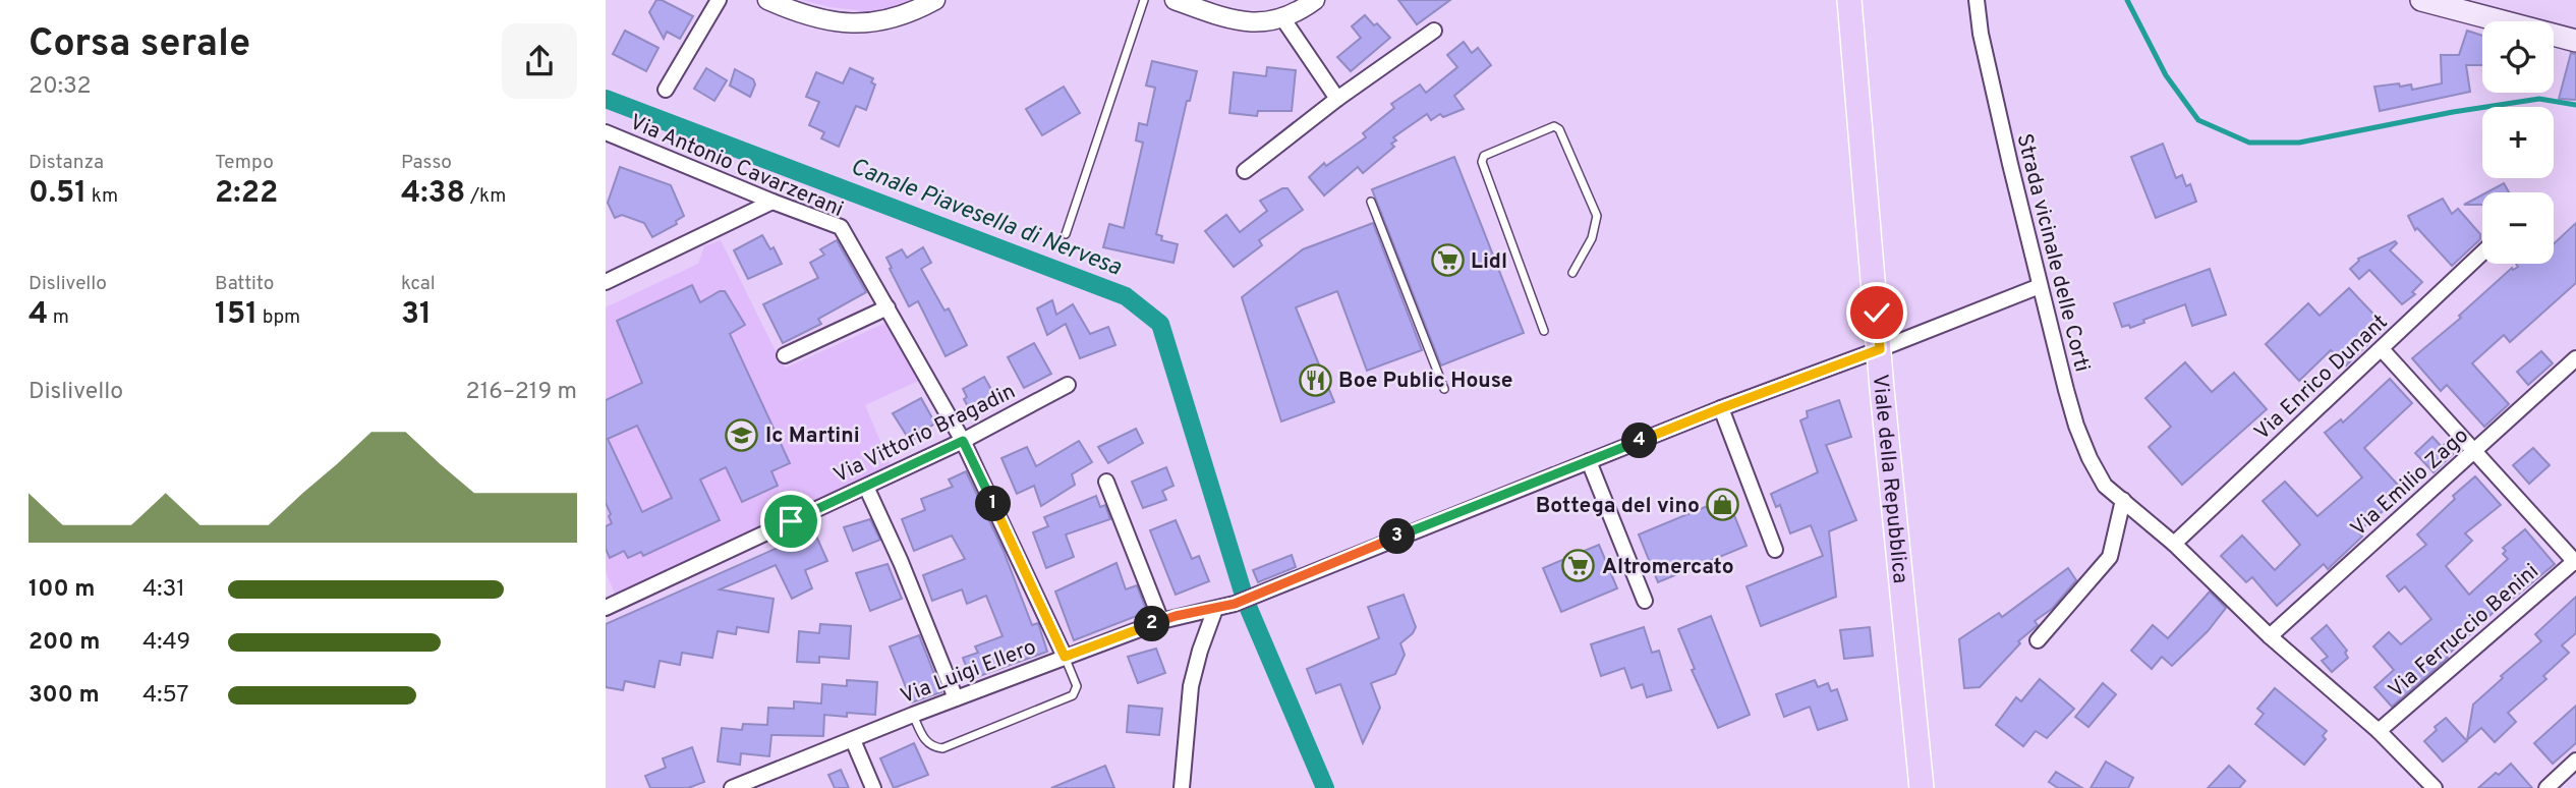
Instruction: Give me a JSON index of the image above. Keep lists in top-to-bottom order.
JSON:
{
  "streets": {
    "main road": ["Viale della Repubblica"],
    "street": [
      "Via Antonio Cavarzerani",
      "Strada vicinale delle Corti",
      "Via Enrico Dunant",
      "Via Vittorio Bragadin",
      "Via Emilio Zago",
      "Via Ferruccio Benini",
      "Via Luigi Ellero"
    ]
  },
  "crossings": [
    ["Via Antonio Cavarzerani", "Via Vittorio Bragadin"],
    ["Via Antonio Cavarzerani", "Via Luigi Ellero"],
    ["Strada vicinale delle Corti", "Via Enrico Dunant"],
    ["Strada vicinale delle Corti", "Via Emilio Zago"],
    ["Strada vicinale delle Corti", "Via Ferruccio Benini"],
    ["Strada vicinale delle Corti", "Via Luigi Ellero"],
    ["Viale della Repubblica", "Via Luigi Ellero"]
  ],
  "water": ["Canale Piavesella di Nervesa"],
  "places": {
    "supermarket": ["Lidl", "Altromercato"],
    "restaurant": ["Boe Public House"],
    "school or university": ["Ic Martini"],
    "shop": ["Bottega del vino"]
  },
  "page": {
    "heading": ["Corsa serale", "20:32"],
    "map_buttons": ["+", "−"],
    "stats": [
      ["Distanza", "0.51 km"],
      ["Tempo", "2:22"],
      ["Passo", "4:38 /km"],
      ["Dislivello", "4 m"],
      ["Battito", "151 bpm"],
      ["kcal", "31"]
    ],
    "chart": ["Dislivello", "216–219 m"],
    "pins": [
      "4",
      "1",
      "3",
      "2"
    ],
    "list": [
      {
        "name": "100 m",
        "note": "4:31"
      },
      {
        "name": "200 m",
        "note": "4:49"
      },
      {
        "name": "300 m",
        "note": "4:57"
      }
    ]
  }
}
